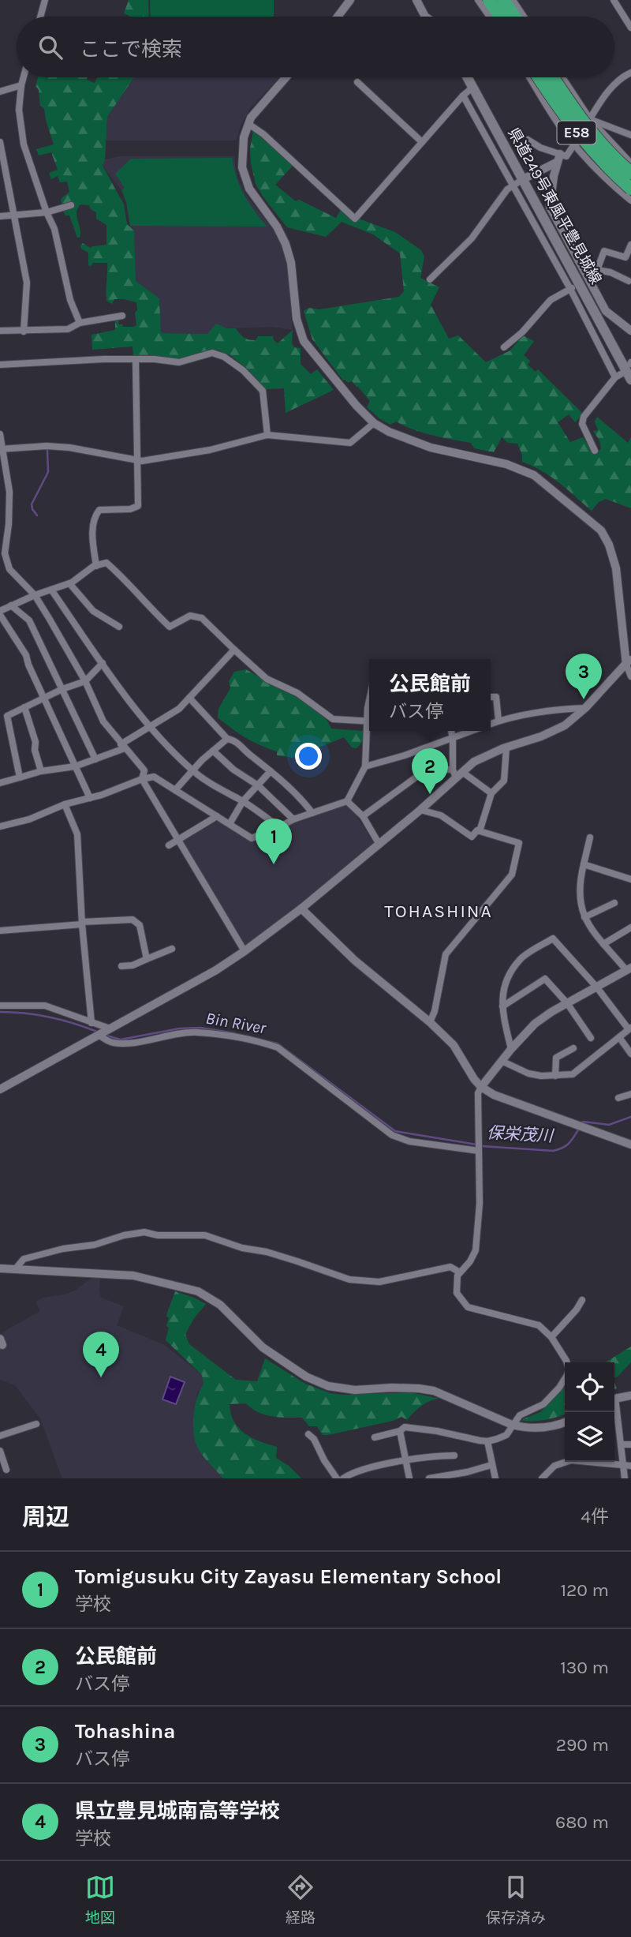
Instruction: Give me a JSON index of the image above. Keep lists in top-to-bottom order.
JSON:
{
  "streets": {
    "highway": ["E58"],
    "main road": ["県道249号東風平豊見城線"]
  },
  "districts": ["TOHASHINA"],
  "water": ["Bin River", "保栄茂川"],
  "page": {
    "search": "ここで検索",
    "pins": [
      "3",
      "2",
      "1",
      "4"
    ],
    "popup": ["公民館前", "バス停"],
    "heading": ["周辺", "4件"],
    "list": [
      {
        "mark": "1",
        "name": "Tomigusuku City Zayasu Elementary School",
        "note": "学校",
        "value": "120 m"
      },
      {
        "mark": "2",
        "name": "公民館前",
        "note": "バス停",
        "value": "130 m"
      },
      {
        "mark": "3",
        "name": "Tohashina",
        "note": "バス停",
        "value": "290 m"
      },
      {
        "mark": "4",
        "name": "県立豊見城南高等学校",
        "note": "学校",
        "value": "680 m"
      }
    ],
    "nav": ["地図", "経路", "保存済み"]
  }
}
